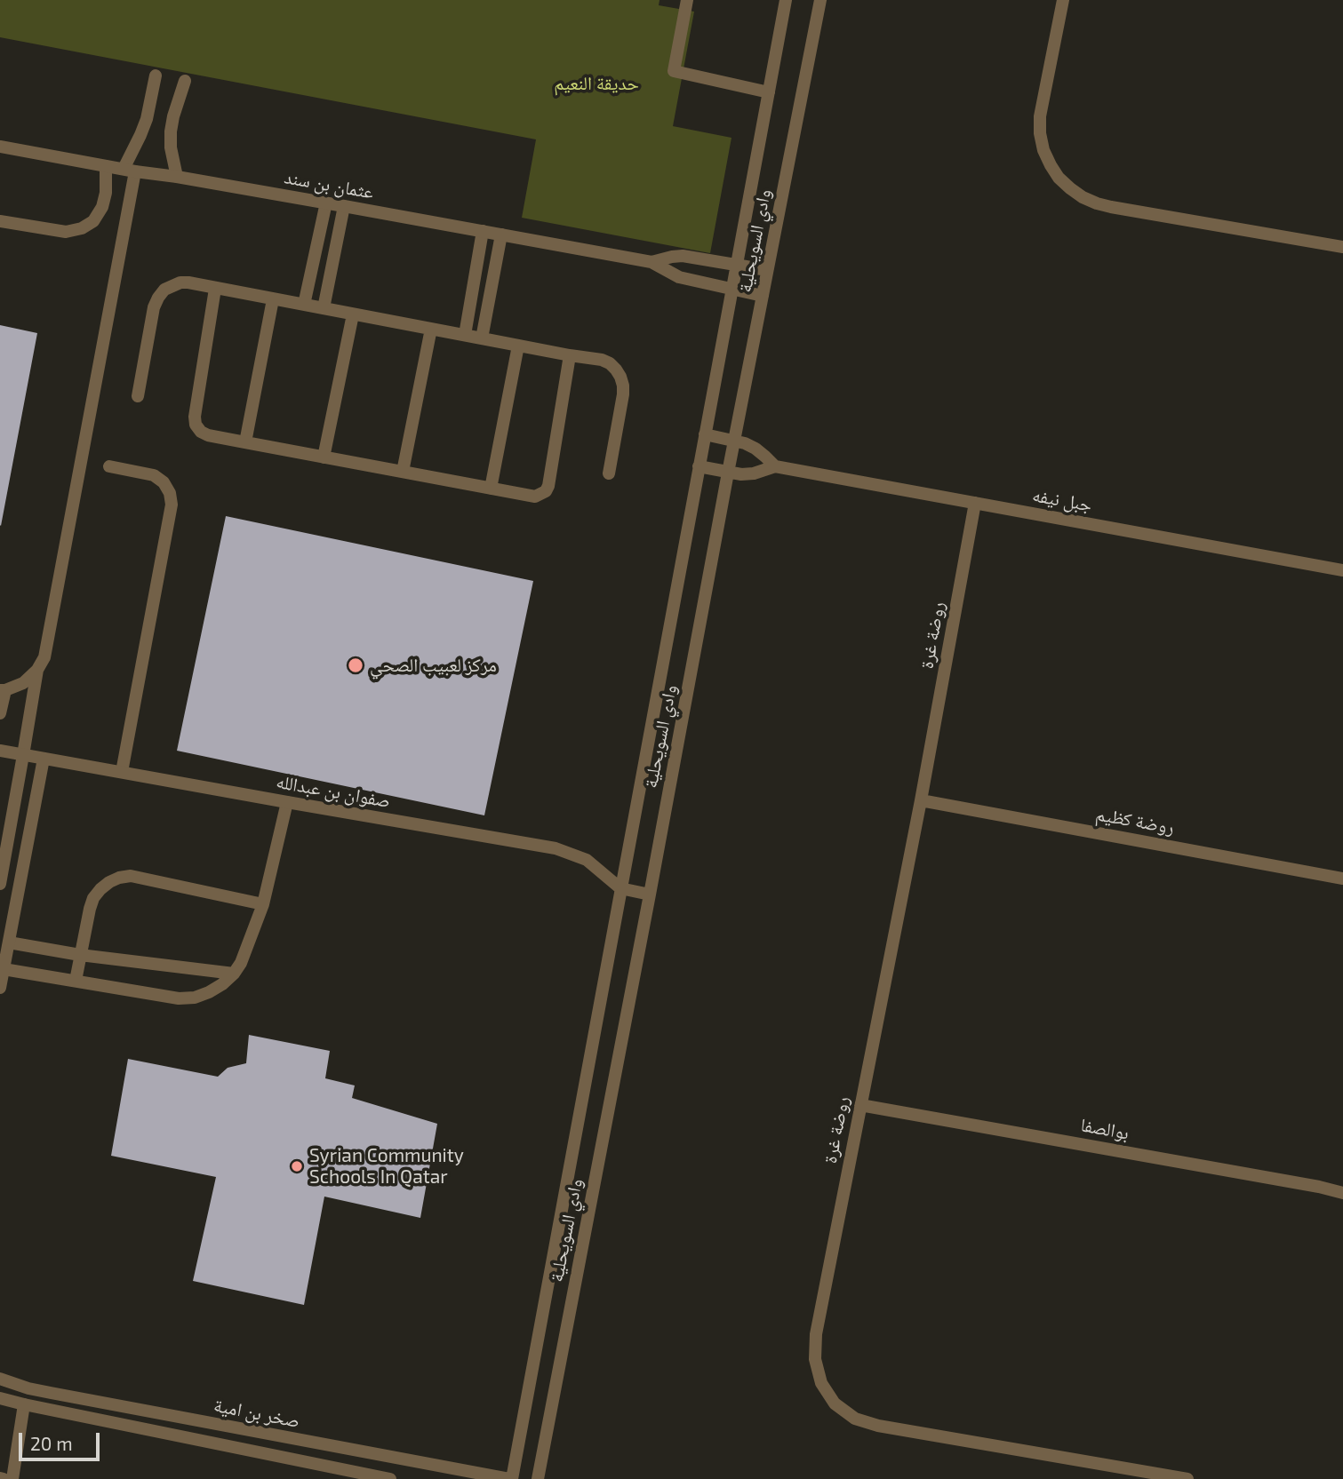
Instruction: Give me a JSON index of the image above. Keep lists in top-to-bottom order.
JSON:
{
  "streets": {
    "street": [
      "عثمان بن سند",
      "وادي السويحلية",
      "جبل نيفه",
      "روضة غرة",
      "صفوان بن عبدالله",
      "روضة كظيم",
      "بوالصفا",
      "صخر بن امية"
    ]
  },
  "crossings": [
    ["عثمان بن سند", "وادي السويحلية"],
    ["وادي السويحلية", "جبل نيفه"],
    ["وادي السويحلية", "صفوان بن عبدالله"],
    ["وادي السويحلية", "صخر بن امية"],
    ["جبل نيفه", "روضة غرة"],
    ["روضة غرة", "روضة كظيم"],
    ["روضة غرة", "بوالصفا"]
  ],
  "parks": ["حديقة النعيم"],
  "places": ["مركز لعبيب الصحي", "Syrian Community Schools In Qatar"],
  "scale_bar": "20 m"
}
